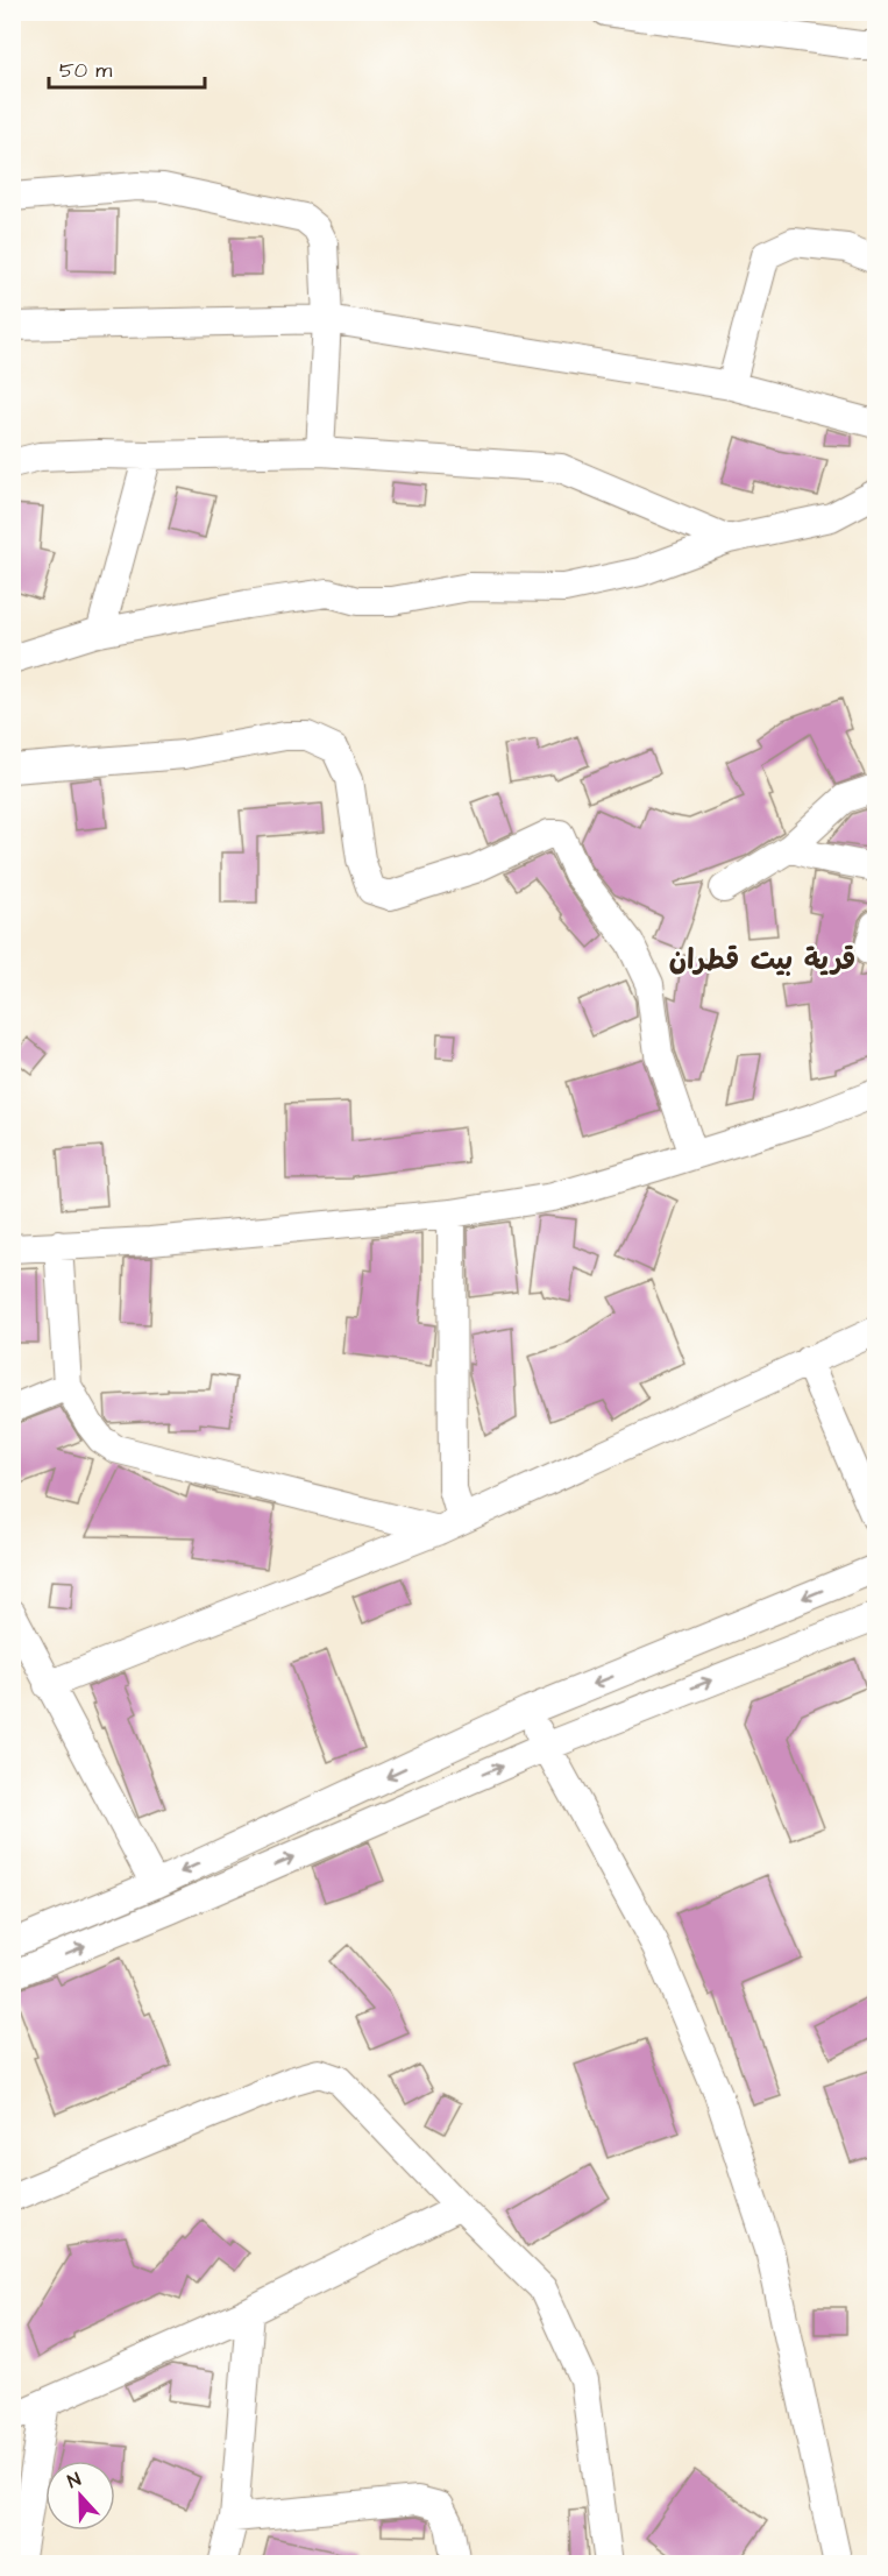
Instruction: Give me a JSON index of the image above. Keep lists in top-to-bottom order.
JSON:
{
  "districts": ["قرية بيت قطران"],
  "scale_bar": "50 m",
  "north": "top"
}
